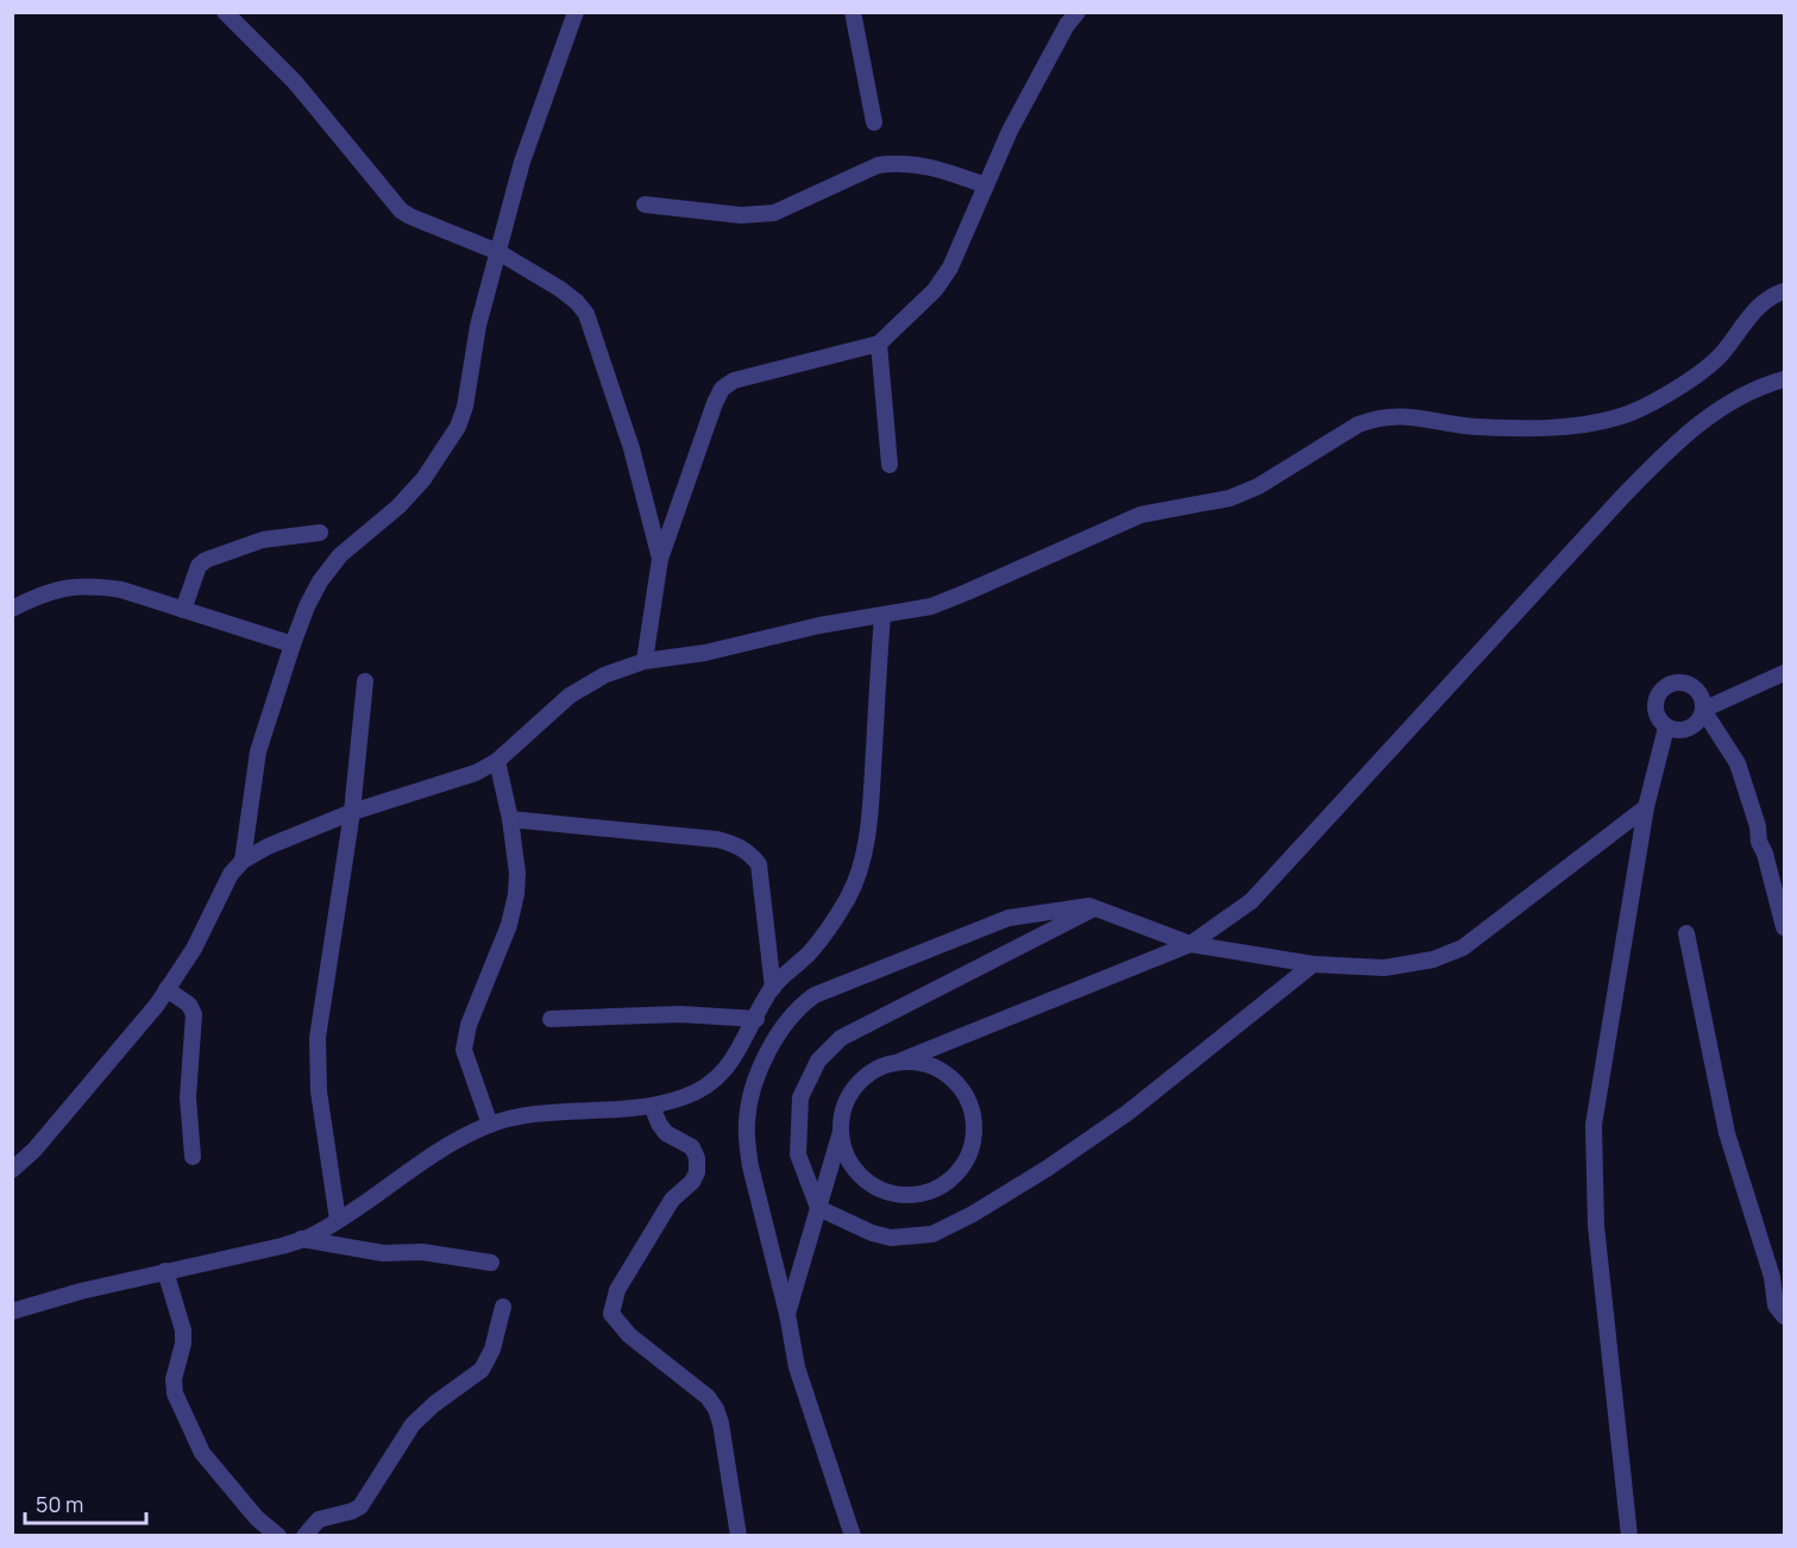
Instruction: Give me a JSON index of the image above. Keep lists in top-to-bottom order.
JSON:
{
  "scale_bar": "50 m"
}
